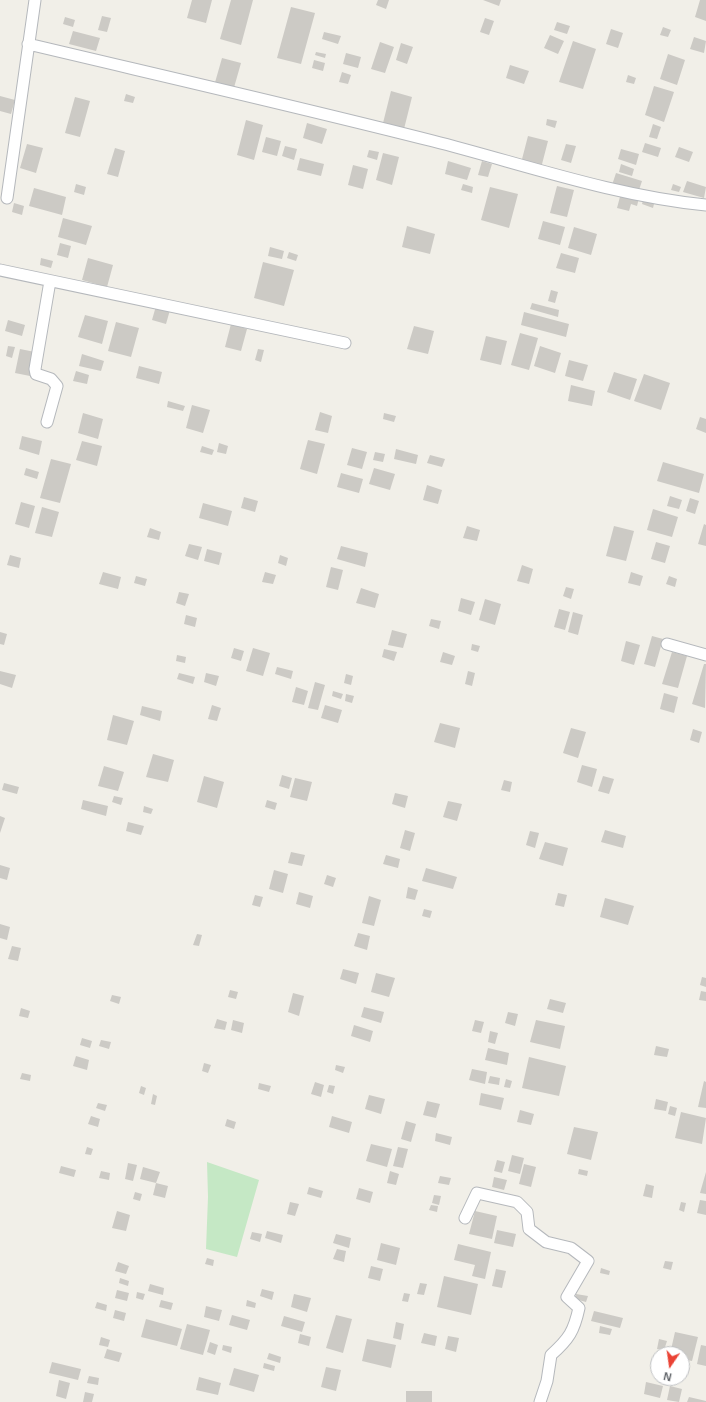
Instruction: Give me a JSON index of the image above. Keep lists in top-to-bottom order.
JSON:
{
  "north": "bottom"
}
